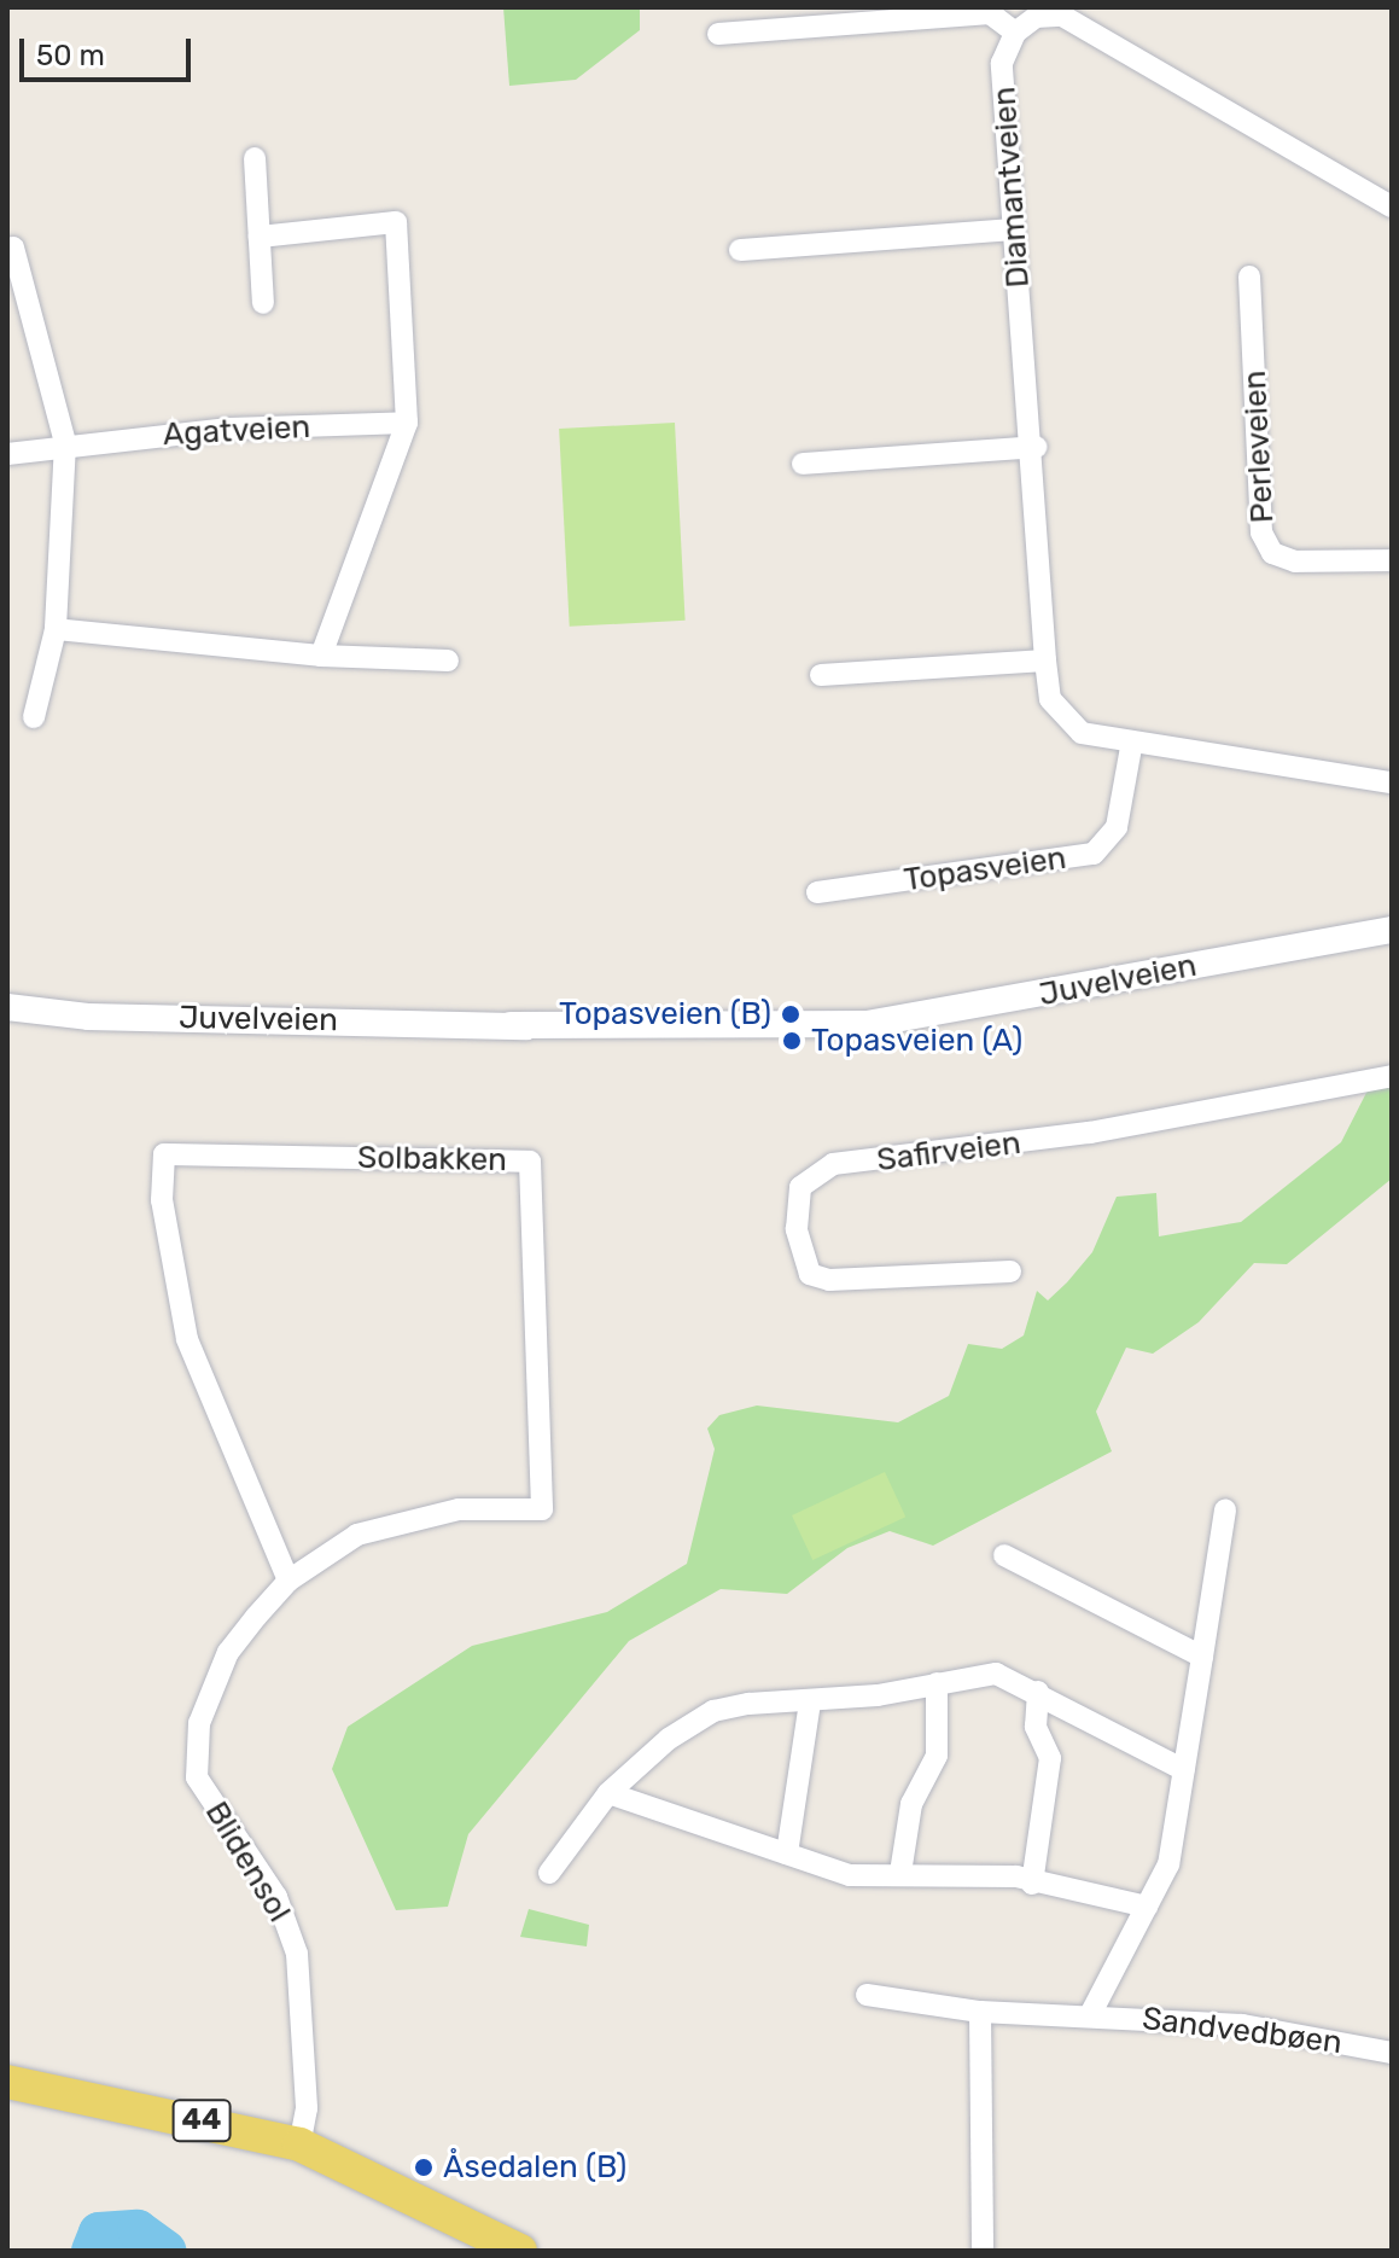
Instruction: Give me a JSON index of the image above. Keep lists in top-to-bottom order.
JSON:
{
  "streets": {
    "main road": ["44"],
    "street": [
      "Diamantveien",
      "Agatveien",
      "Perleveien",
      "Topasveien",
      "Juvelveien",
      "Safirveien",
      "Solbakken",
      "Blidensol",
      "Sandvedbøen"
    ]
  },
  "crossings": [
    ["Diamantveien", "Topasveien"],
    ["Solbakken", "Blidensol"],
    ["Blidensol", "44"]
  ],
  "places": ["Topasveien (B)", "Topasveien (A)", "Åsedalen (B)"],
  "scale_bar": "50 m"
}
